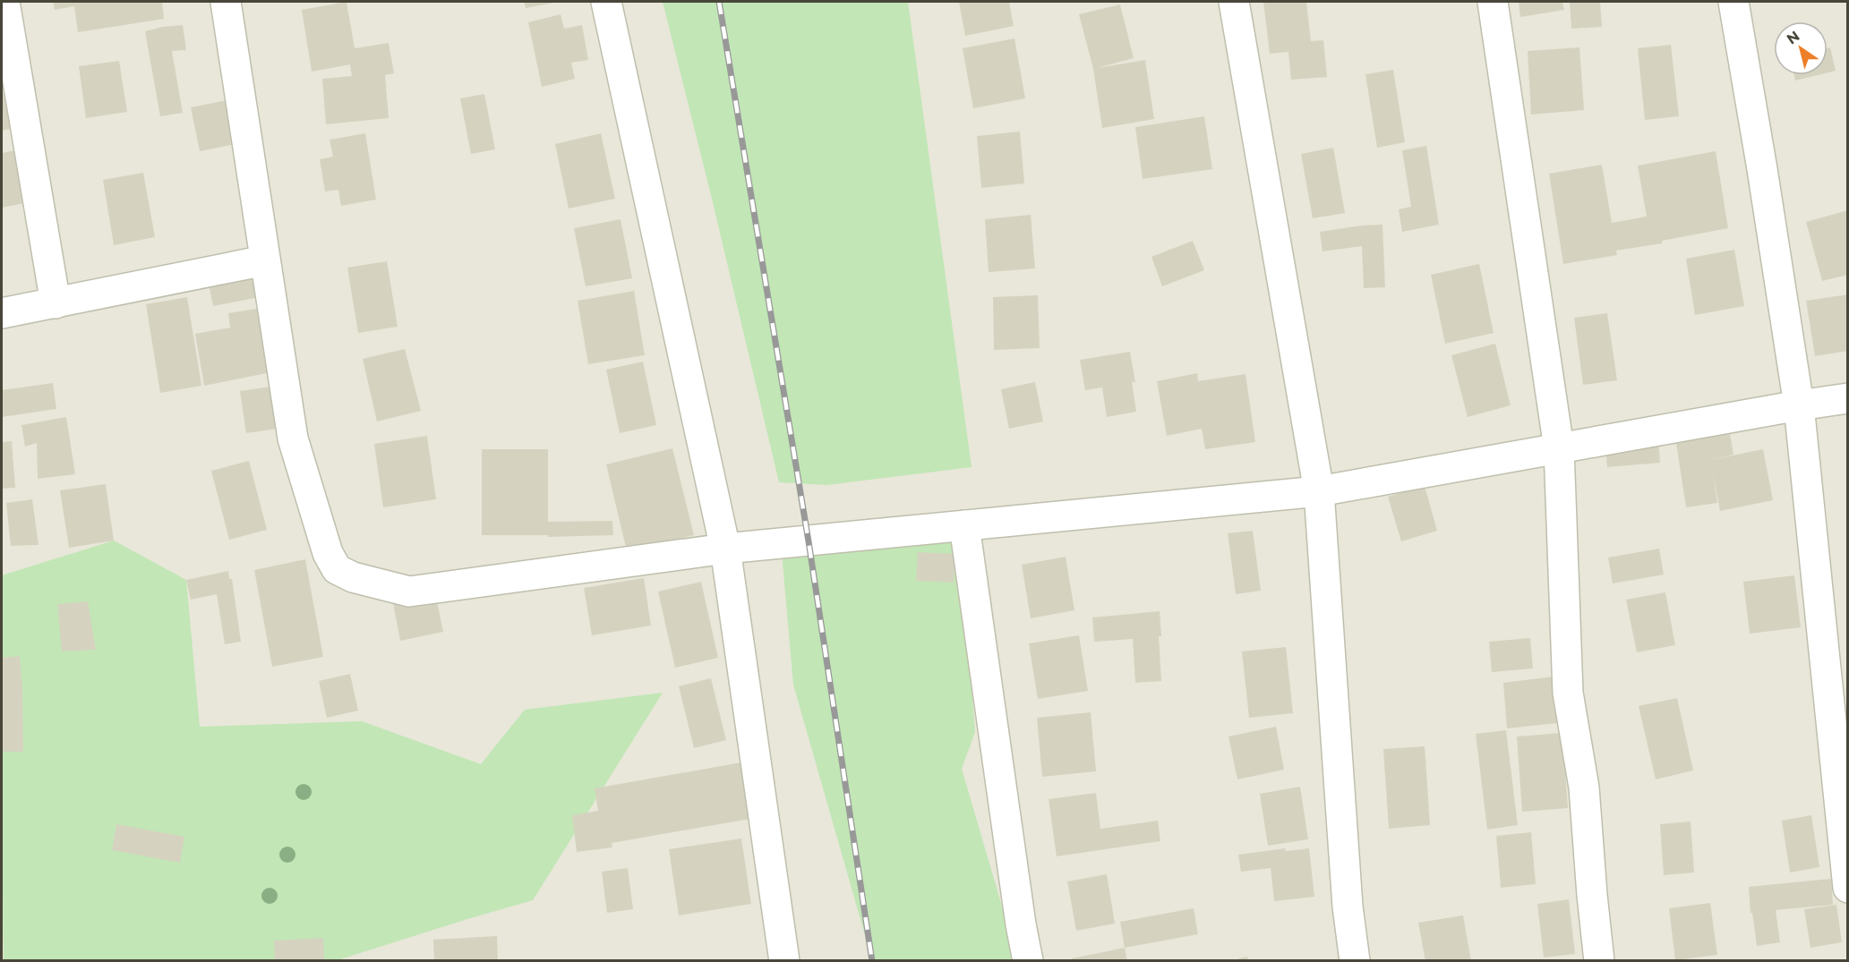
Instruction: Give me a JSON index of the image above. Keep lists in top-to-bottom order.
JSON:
{
  "north": "top left"
}
